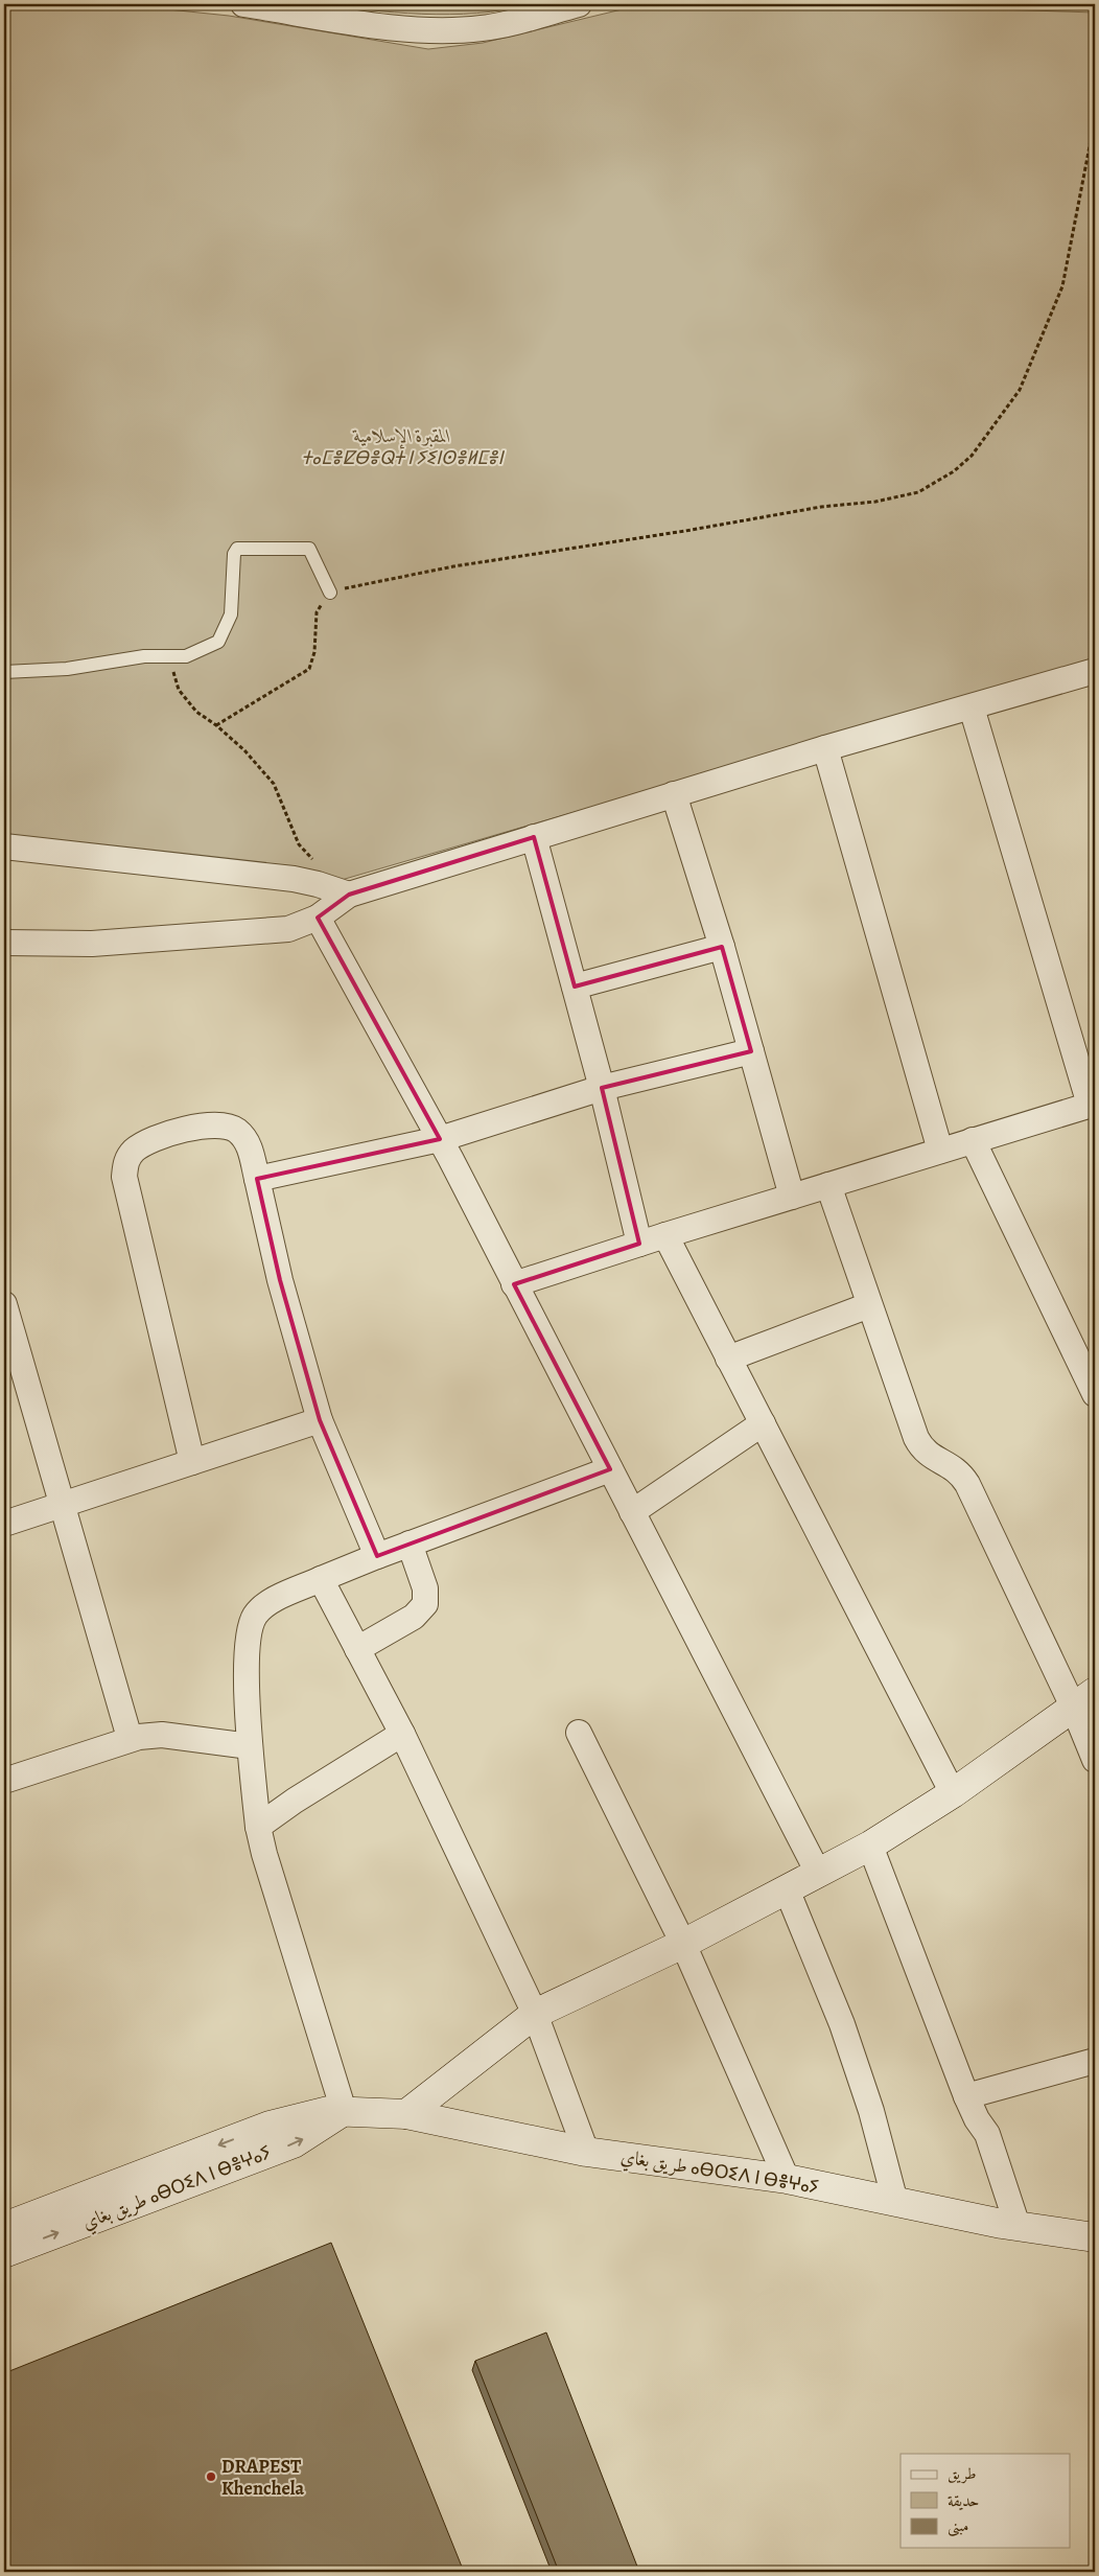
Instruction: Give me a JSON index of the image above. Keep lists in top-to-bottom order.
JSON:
{
  "streets": {
    "main road": ["طريق بغاي ⴰⴱⵔⵉⴷ ⵏ ⴱⴻⵖⴰⵢ"]
  },
  "parks": ["المقبرة الإسلامية ⵜⴰⵎⴻⵇⴱⴻⵕⵜ ⵏ ⵢⵉⵏⵙⴻⵍⵎⴻⵏ"],
  "places": ["DRAPEST Khenchela"],
  "legend": ["طريق", "حديقة", "مبنى"]
}
